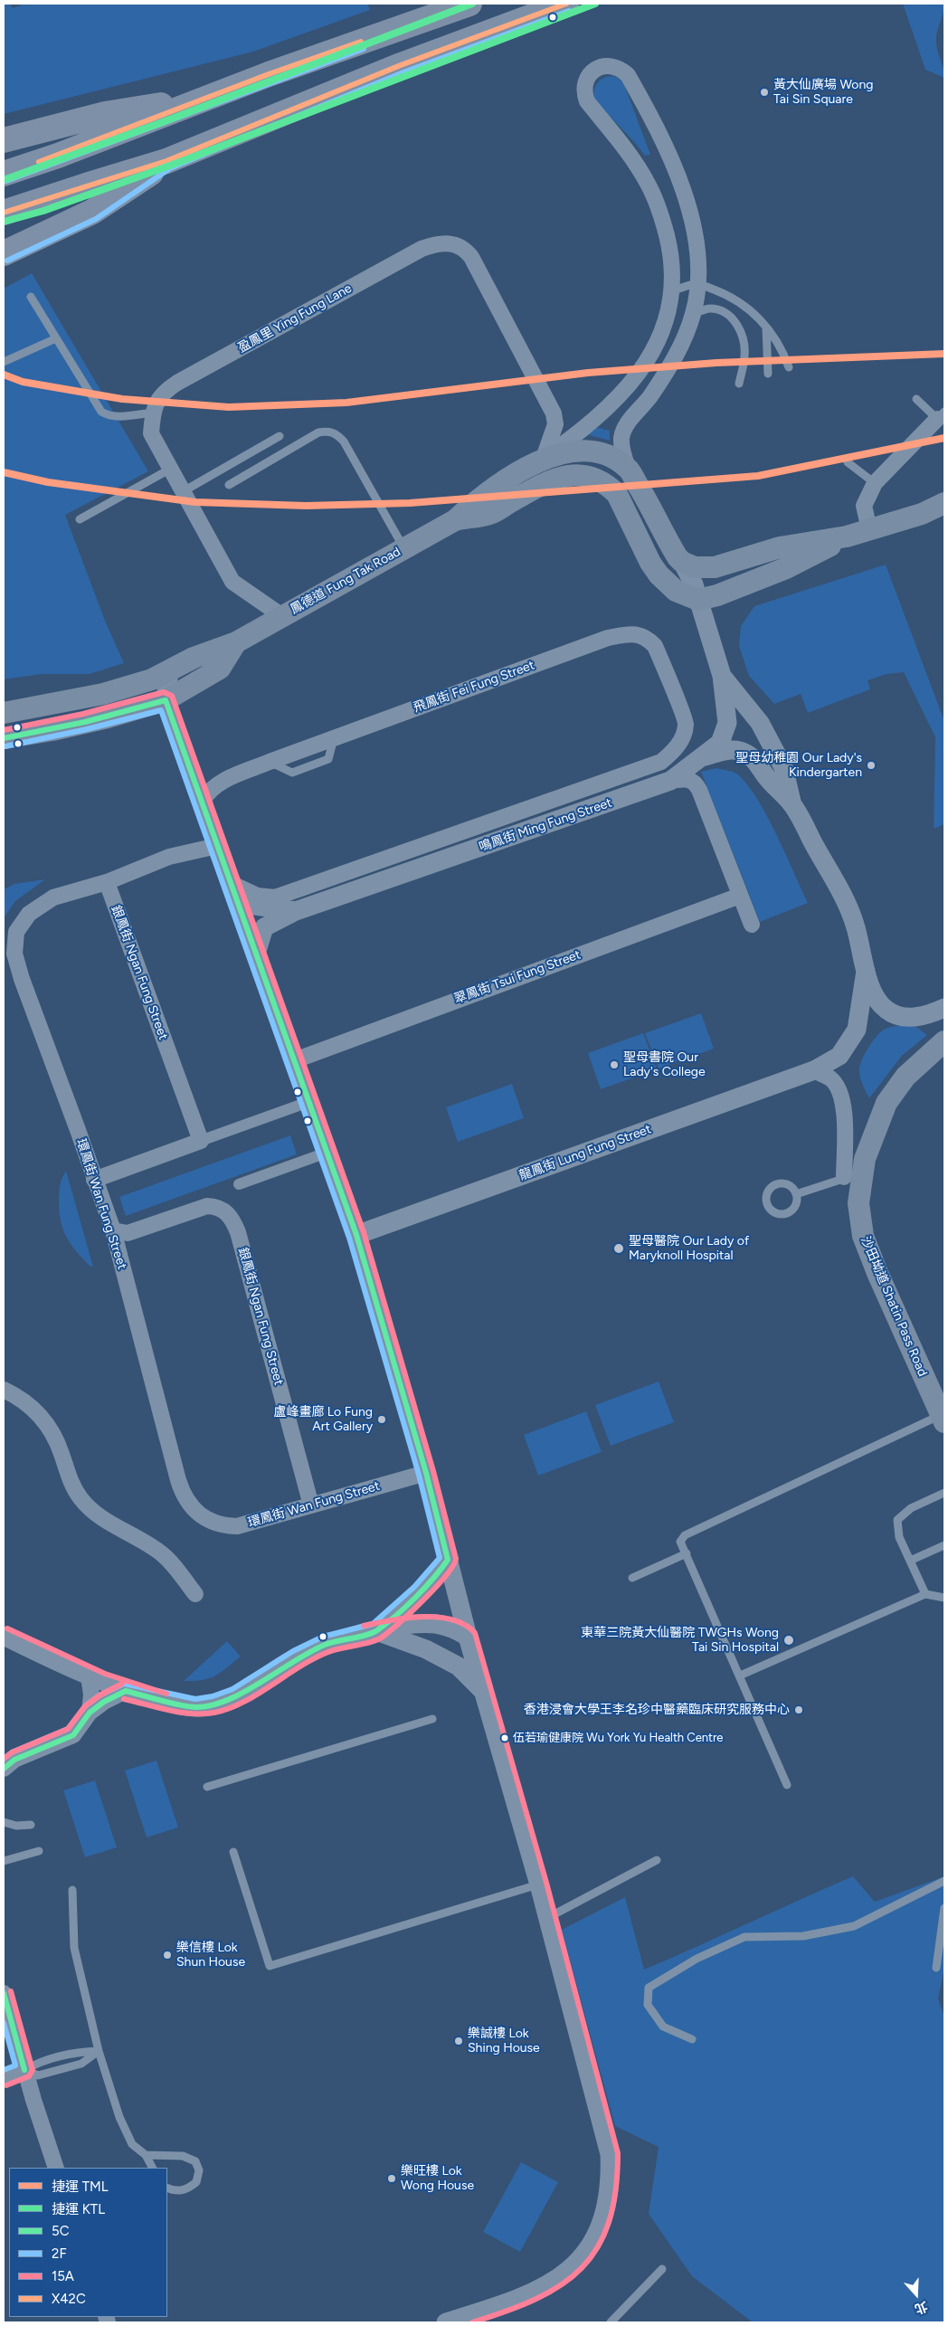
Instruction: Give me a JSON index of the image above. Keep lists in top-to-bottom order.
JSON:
{
  "streets": {
    "main road": ["鳳德道 Fung Tak Road", "沙田坳道 Shatin Pass Road"],
    "street": [
      "盈鳳里 Ying Fung Lane",
      "飛鳳街 Fei Fung Street",
      "鳴鳳街 Ming Fung Street",
      "銀鳳街 Ngan Fung Street",
      "翠鳳街 Tsui Fung Street",
      "龍鳳街 Lung Fung Street",
      "環鳳街 Wan Fung Street"
    ]
  },
  "crossings": [
    ["盈鳳里 Ying Fung Lane", "鳳德道 Fung Tak Road"],
    ["飛鳳街 Fei Fung Street", "鳴鳳街 Ming Fung Street"],
    ["銀鳳街 Ngan Fung Street", "環鳳街 Wan Fung Street"]
  ],
  "places": [
    "黃大仙廣場 Wong Tai Sin Square",
    "聖母幼稚園 Our Lady's Kindergarten",
    "聖母書院 Our Lady's College",
    "聖母醫院 Our Lady of Maryknoll Hospital",
    "盧峰畫廊 Lo Fung Art Gallery",
    "東華三院黃大仙醫院 TWGHs Wong Tai Sin Hospital",
    "香港浸會大學王李名珍中醫藥臨床研究服務中心",
    "伍若瑜健康院 Wu York Yu Health Centre",
    "樂信樓 Lok Shun House",
    "樂誠樓 Lok Shing House",
    "樂旺樓 Lok Wong House"
  ],
  "lines": [
    "metro line KTL",
    "transit line X42C",
    "transit line 2F",
    "metro line TML",
    "transit line 15A",
    "transit line 5C"
  ],
  "legend": [
    "捷運 TML",
    "捷運 KTL",
    "5C",
    "2F",
    "15A",
    "X42C"
  ],
  "north": "bottom"
}
